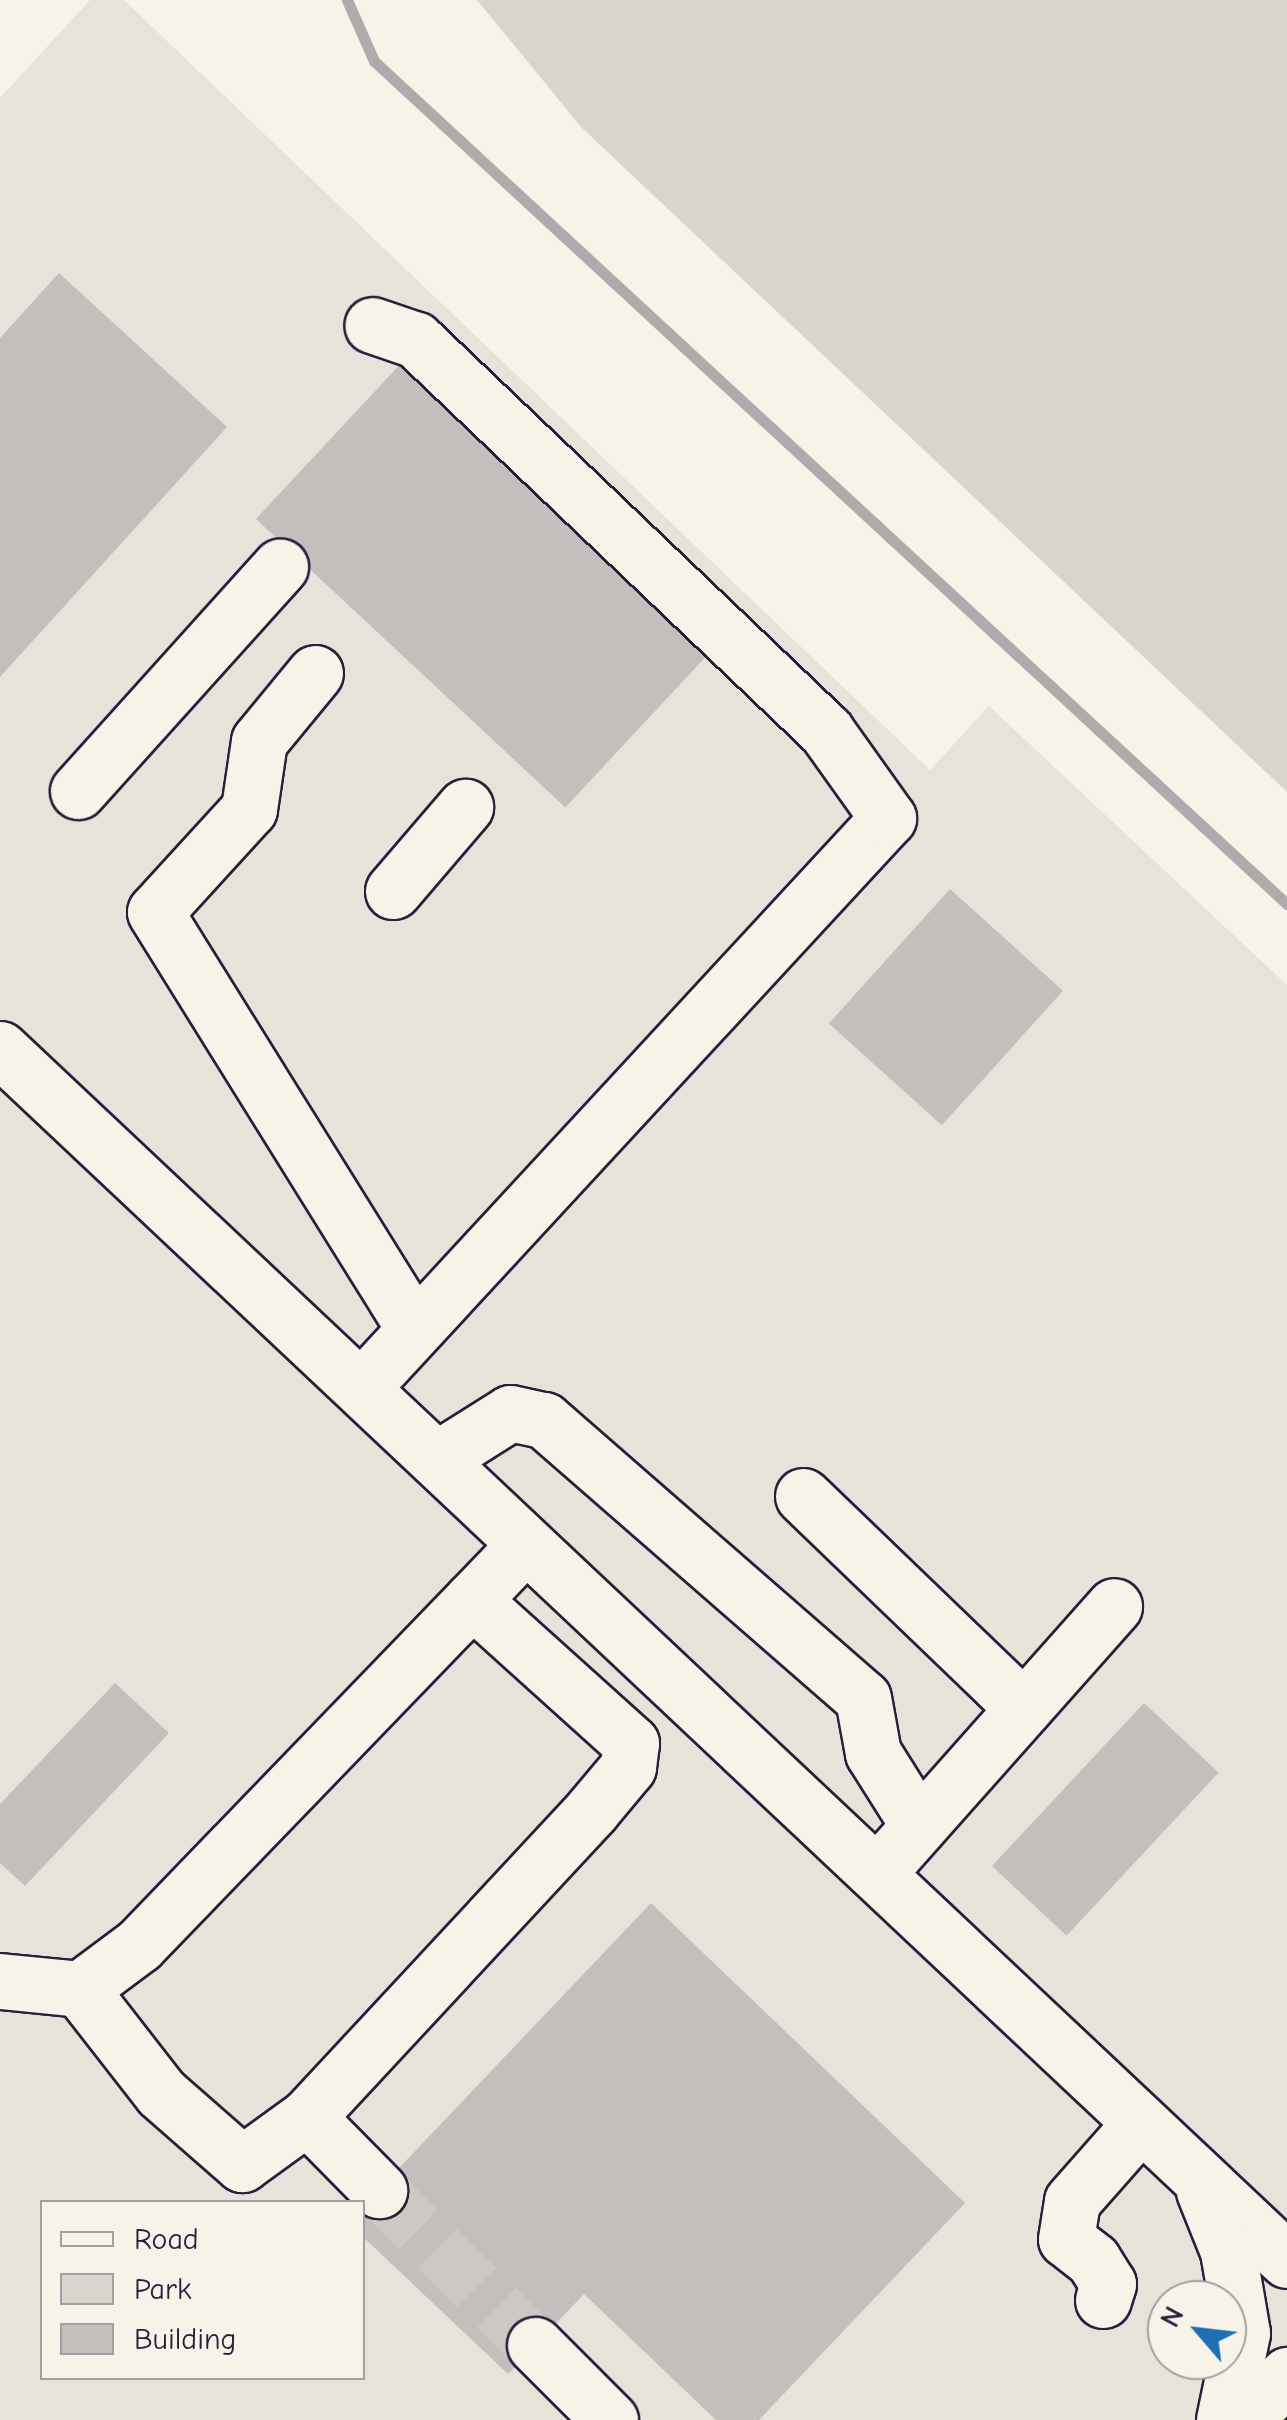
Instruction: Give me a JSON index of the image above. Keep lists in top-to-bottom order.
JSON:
{
  "legend": ["Road", "Park", "Building"],
  "north": "top left"
}
